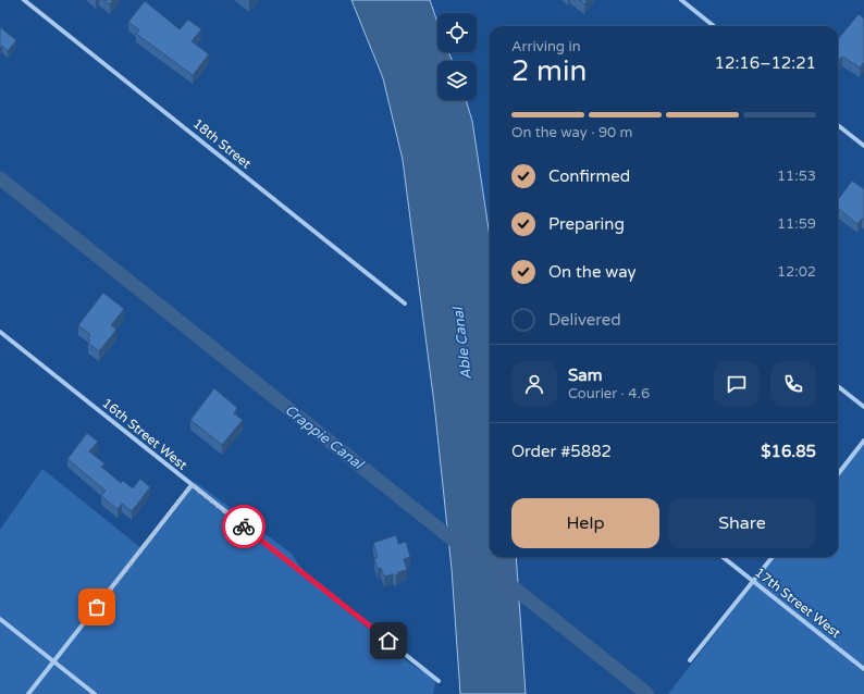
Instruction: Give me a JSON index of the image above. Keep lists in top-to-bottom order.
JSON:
{
  "streets": {
    "street": ["18th Street", "16th Street West", "17th Street West"]
  },
  "water": ["Able Canal", "Crappie Canal"],
  "page": {
    "heading": ["2 min", "Arriving in", "12:16–12:21"],
    "panel": [
      "Sam",
      "Courier · 4.6",
      "Order #5882",
      "$16.85"
    ],
    "bar": "On the way · 90 m",
    "list": [
      ["Confirmed", "11:53"],
      ["Preparing", "11:59"],
      ["On the way", "12:02"],
      "Delivered"
    ],
    "buttons": ["Help", "Share"]
  }
}
